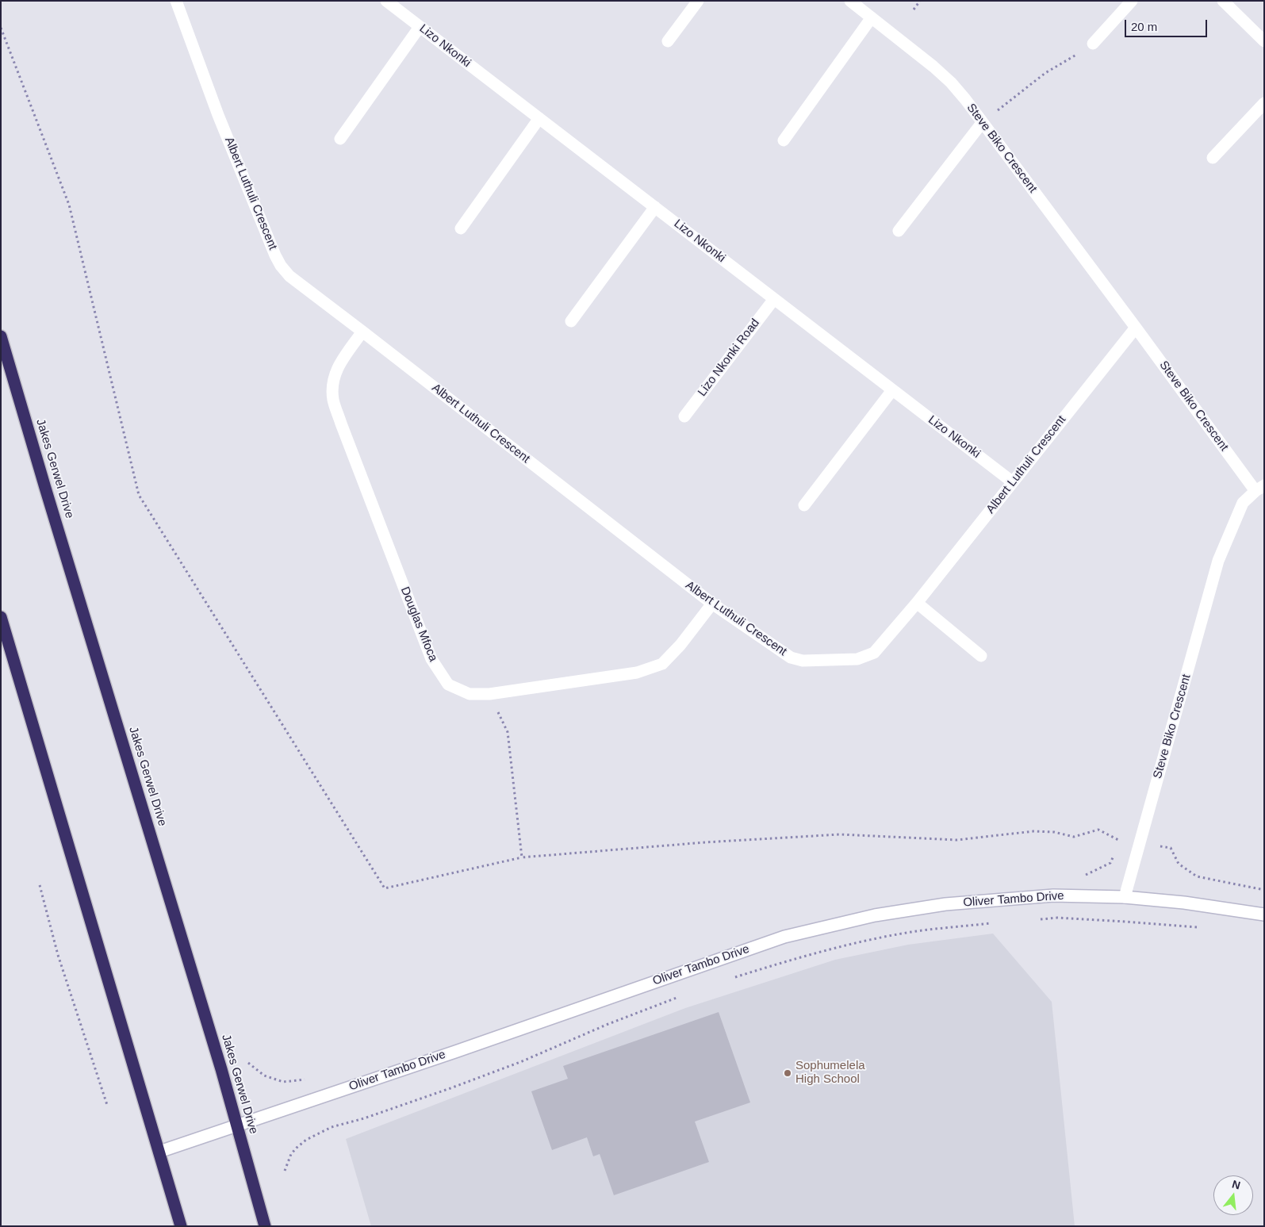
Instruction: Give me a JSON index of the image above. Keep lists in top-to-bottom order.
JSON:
{
  "streets": {
    "highway": ["Jakes Gerwel Drive"],
    "street": [
      "Lizo Nkonki",
      "Steve Biko Crescent",
      "Albert Luthuli Crescent",
      "Lizo Nkonki Road",
      "Douglas Mfoca",
      "Oliver Tambo Drive"
    ]
  },
  "crossings": [
    ["Lizo Nkonki", "Albert Luthuli Crescent"],
    ["Lizo Nkonki", "Lizo Nkonki Road"],
    ["Steve Biko Crescent", "Albert Luthuli Crescent"],
    ["Steve Biko Crescent", "Oliver Tambo Drive"],
    ["Albert Luthuli Crescent", "Douglas Mfoca"],
    ["Jakes Gerwel Drive", "Oliver Tambo Drive"]
  ],
  "places": ["Sophumelela High School"],
  "scale_bar": "20 m",
  "north": "top"
}
